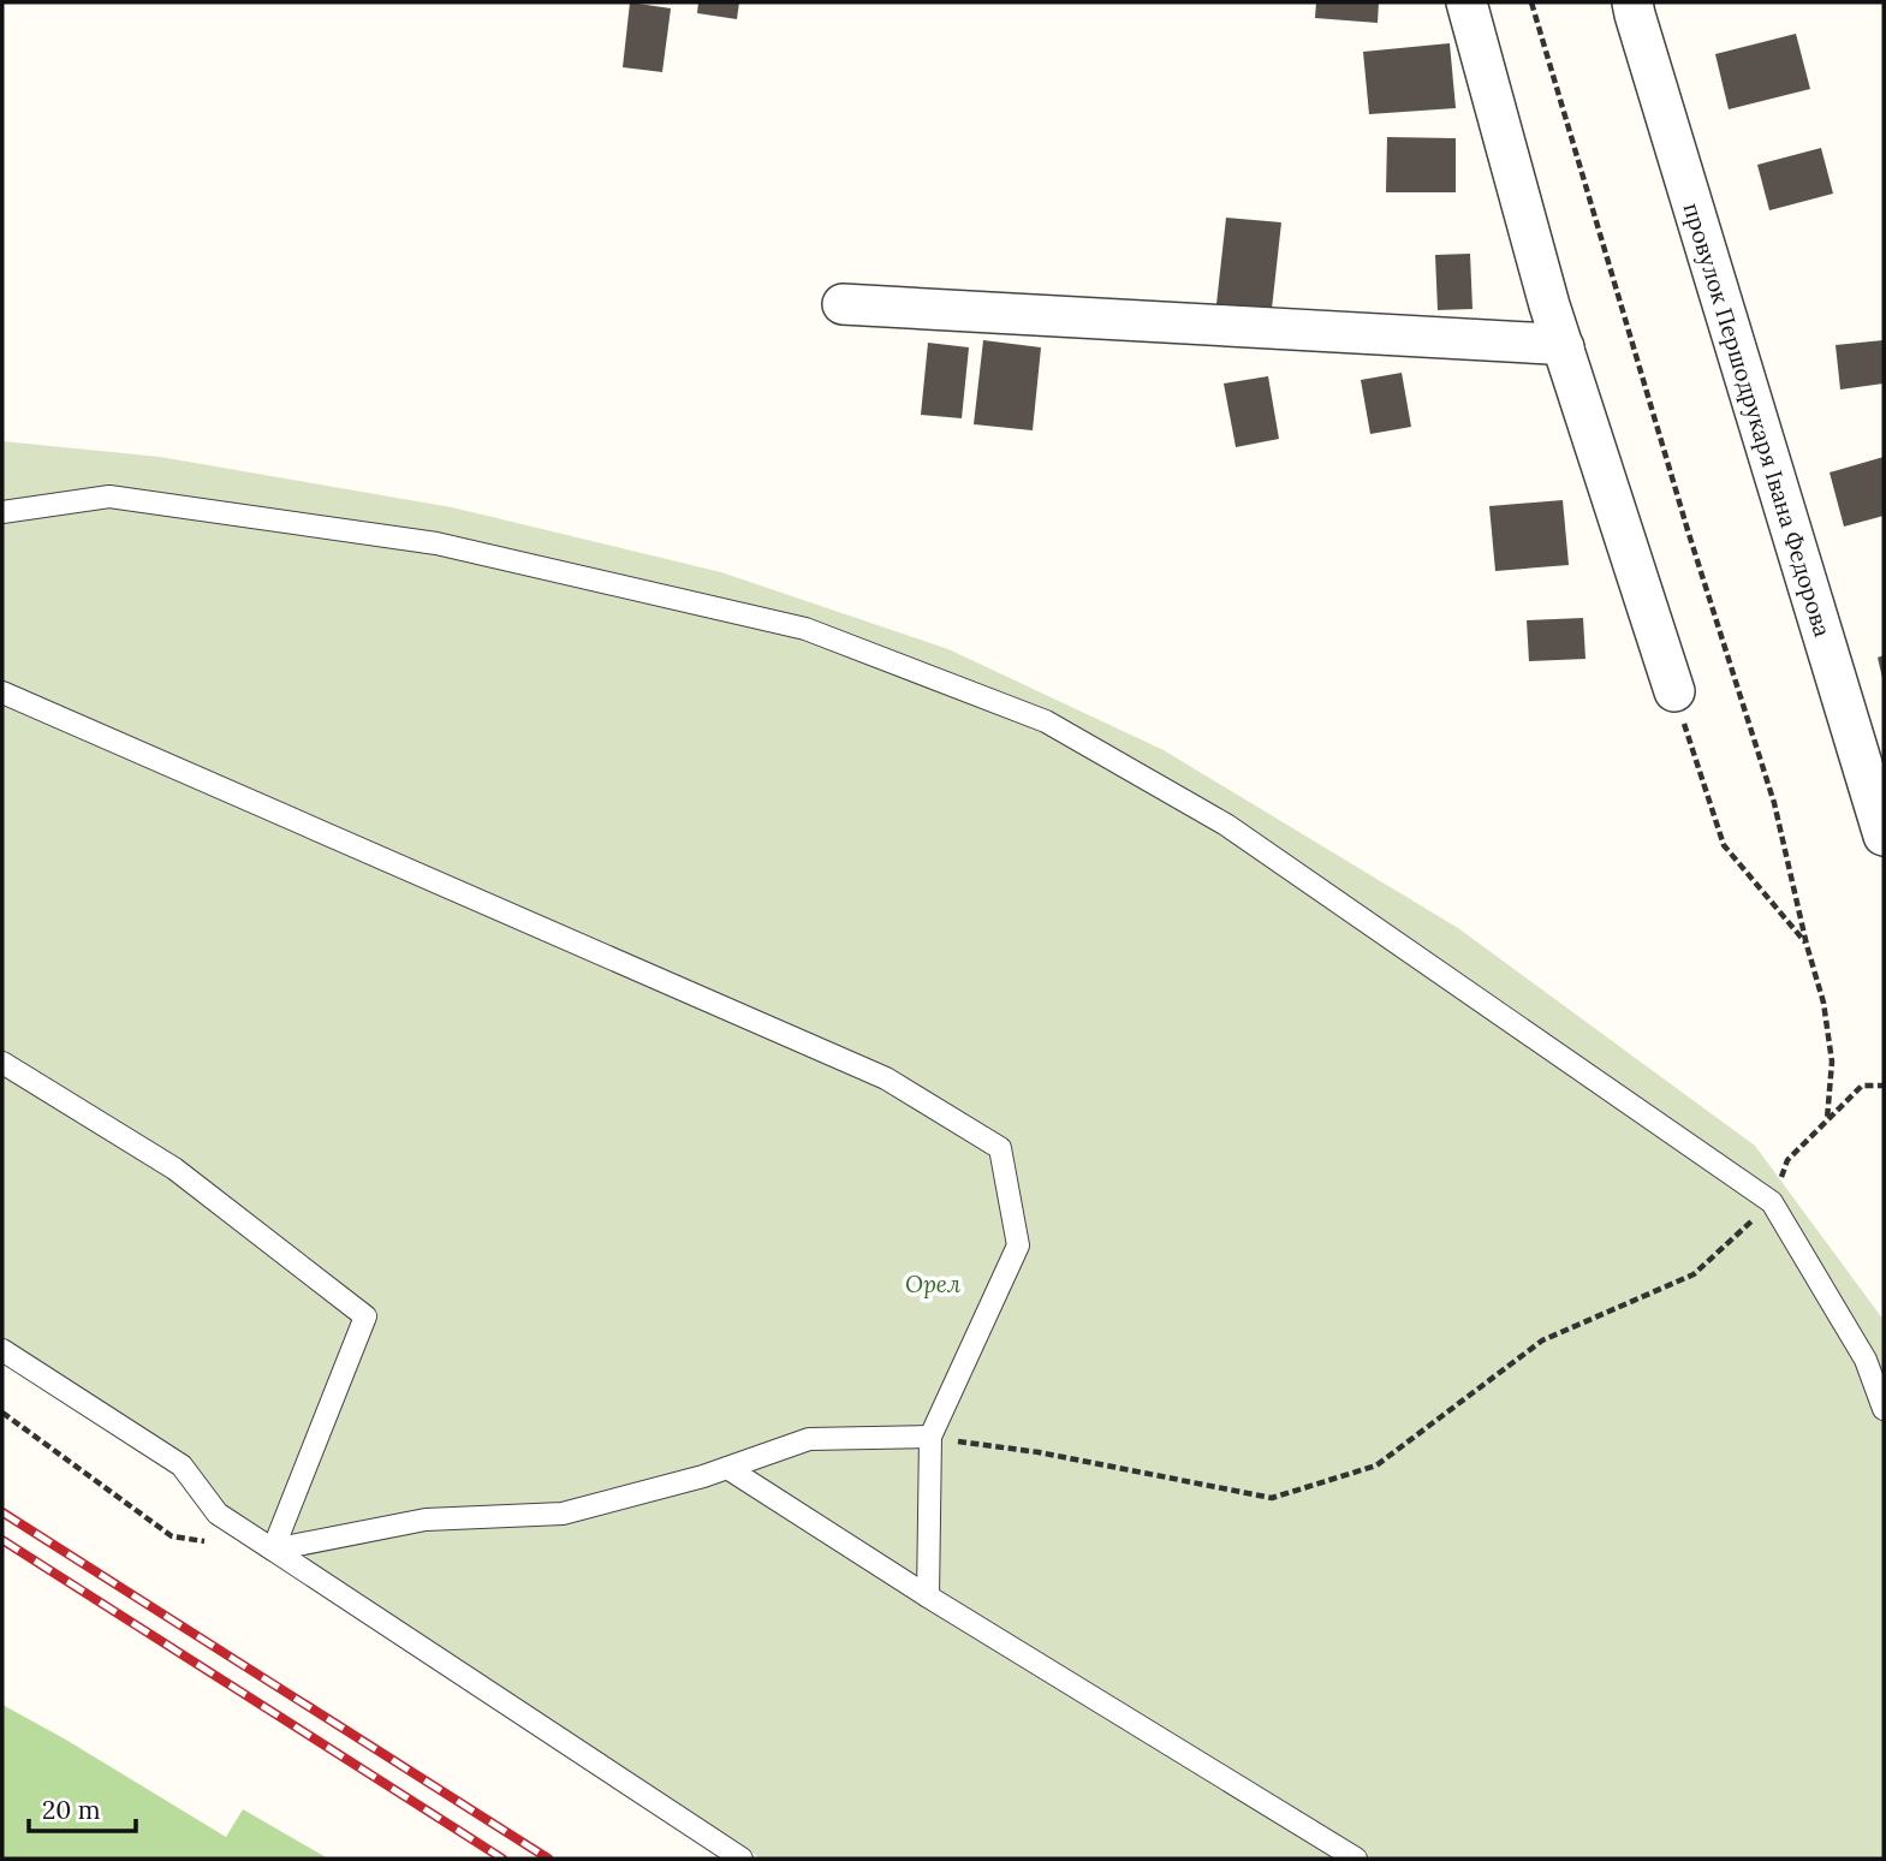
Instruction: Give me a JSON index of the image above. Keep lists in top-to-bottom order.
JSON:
{
  "streets": {
    "street": ["провулок Першодрукаря Івана Федорова"]
  },
  "parks": ["Орел"],
  "scale_bar": "20 m"
}
